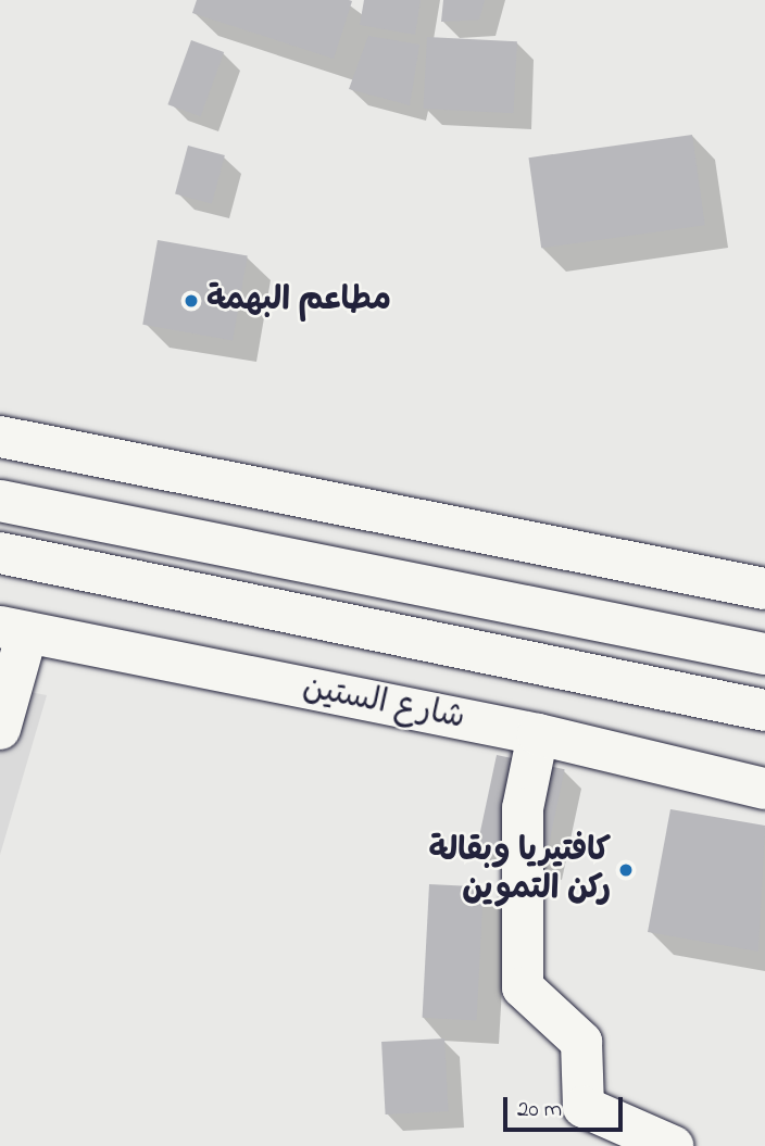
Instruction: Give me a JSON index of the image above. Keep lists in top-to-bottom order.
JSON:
{
  "streets": {
    "main road": ["شارع الستين"]
  },
  "places": ["مطاعم البهمة", "كافتيريا وبقالة ركن التموين"],
  "scale_bar": "20 m"
}
